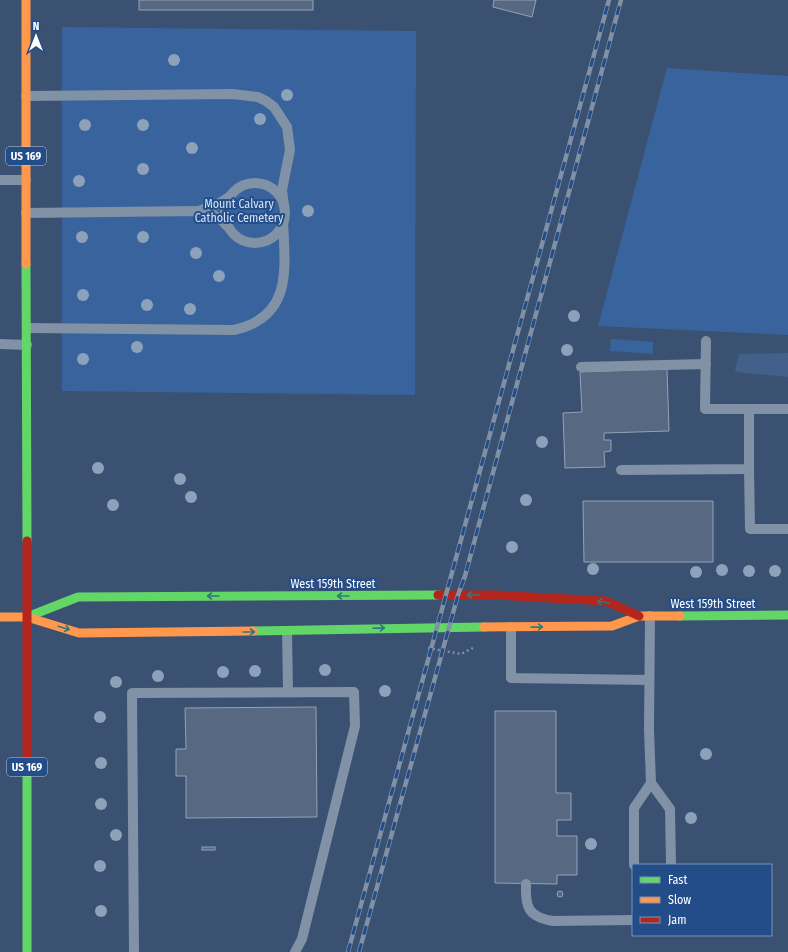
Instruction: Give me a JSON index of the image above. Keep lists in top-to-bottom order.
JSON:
{
  "streets": {
    "main road": ["US 169", "West 159th Street"]
  },
  "crossings": [
    ["US 169", "West 159th Street"]
  ],
  "parks": ["Mount Calvary Catholic Cemetery"],
  "legend": ["Fast", "Slow", "Jam"],
  "north": "top"
}
